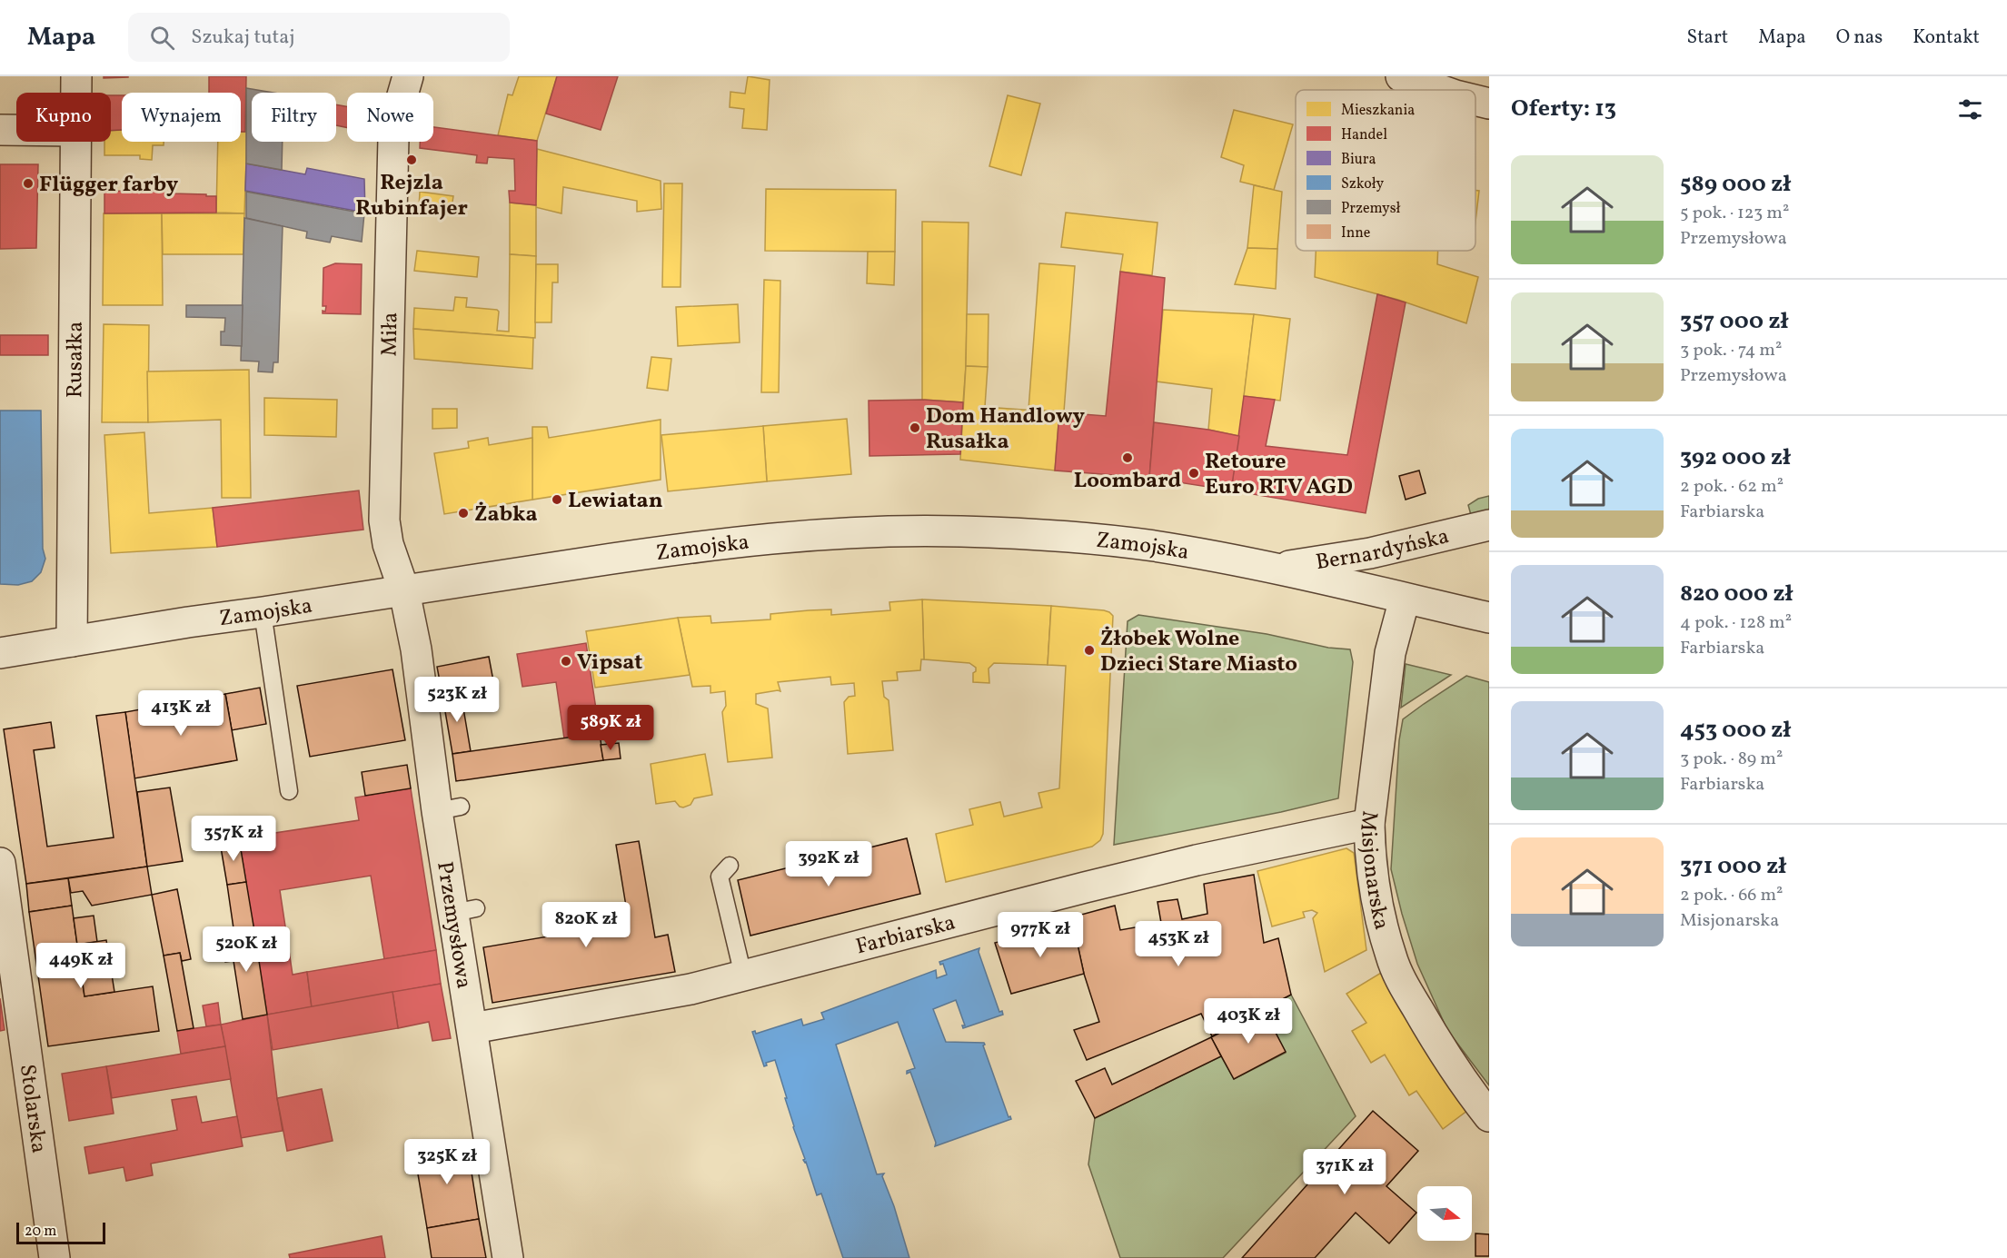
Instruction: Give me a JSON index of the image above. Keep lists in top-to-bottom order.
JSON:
{
  "streets": {
    "street": [
      "Miła",
      "Rusałka",
      "Zamojska",
      "Bernardyńska",
      "Misjonarska",
      "Przemysłowa",
      "Farbiarska",
      "Stolarska"
    ]
  },
  "crossings": [
    ["Miła", "Zamojska"],
    ["Miła", "Przemysłowa"],
    ["Rusałka", "Zamojska"],
    ["Zamojska", "Bernardyńska"],
    ["Zamojska", "Misjonarska"],
    ["Zamojska", "Przemysłowa"],
    ["Misjonarska", "Farbiarska"],
    ["Przemysłowa", "Farbiarska"]
  ],
  "places": [
    "Rejzla Rubinfajer",
    "Flügger farby",
    "Dom Handlowy Rusałka",
    "Loombard",
    "Retoure Euro RTV AGD",
    "Lewiatan",
    "Żabka",
    "Żłobek Wolne Dzieci Stare Miasto",
    "Vipsat"
  ],
  "legend": [
    "Mieszkania",
    "Handel",
    "Biura",
    "Szkoły",
    "Przemysł",
    "Inne"
  ],
  "scale_bar": "20 m",
  "north": "right",
  "page": {
    "header": "Mapa",
    "search": "Szukaj tutaj",
    "nav": [
      "Start",
      "Mapa",
      "O nas",
      "Kontakt"
    ],
    "heading": "Oferty: 13",
    "chip": [
      "Kupno",
      "Wynajem",
      "Filtry",
      "Nowe"
    ],
    "list": [
      {
        "name": "589 000 zł",
        "note": "5 pok. · 123 m² · Przemysłowa"
      },
      {
        "name": "357 000 zł",
        "note": "3 pok. · 74 m² · Przemysłowa"
      },
      {
        "name": "392 000 zł",
        "note": "2 pok. · 62 m² · Farbiarska"
      },
      {
        "name": "820 000 zł",
        "note": "4 pok. · 128 m² · Farbiarska"
      },
      {
        "name": "453 000 zł",
        "note": "3 pok. · 89 m² · Farbiarska"
      },
      {
        "name": "371 000 zł",
        "note": "2 pok. · 66 m² · Misjonarska"
      }
    ],
    "price": [
      "523K zł",
      "413K zł",
      "589K zł",
      "357K zł",
      "392K zł",
      "820K zł",
      "977K zł",
      "453K zł",
      "520K zł",
      "449K zł",
      "403K zł",
      "325K zł",
      "371K zł"
    ],
    "scale": "20 m"
  }
}
